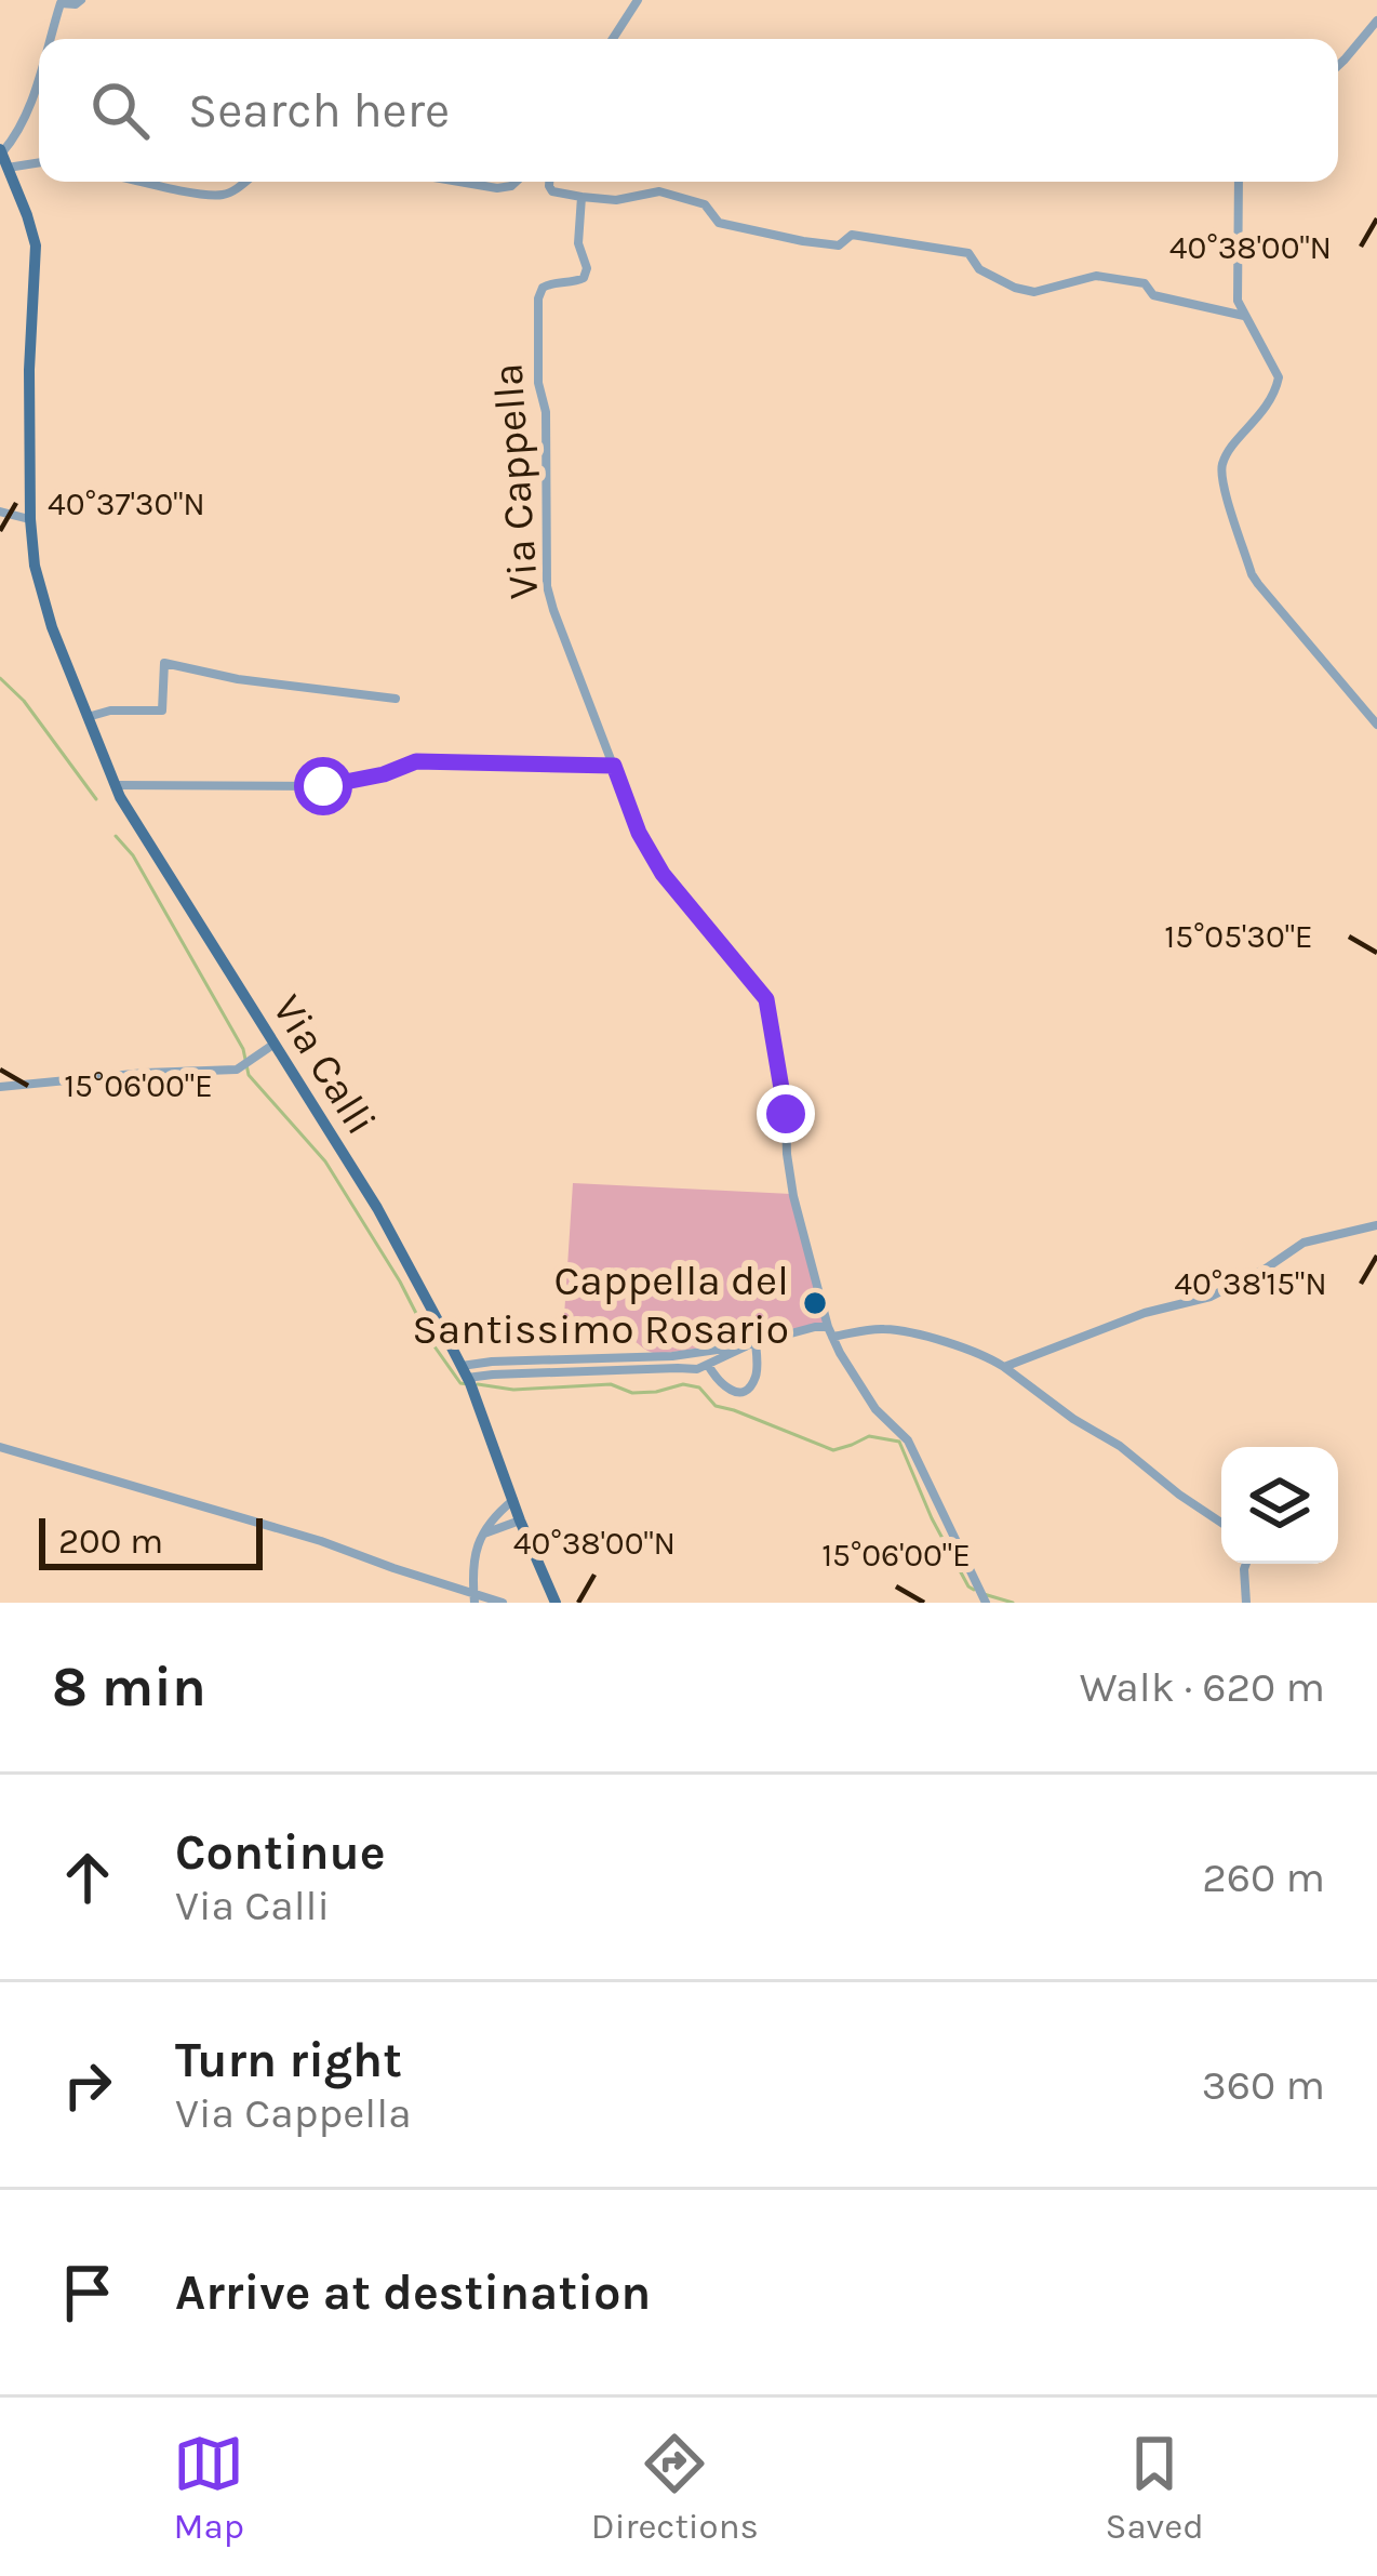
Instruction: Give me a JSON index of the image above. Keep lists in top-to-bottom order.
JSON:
{
  "streets": {
    "main road": ["Via Calli"],
    "street": ["Via Cappella"]
  },
  "places": ["Cappella del Santissimo Rosario"],
  "scale_bar": "200 m",
  "page": {
    "search": "Search here",
    "scale": "200 m",
    "heading": ["8 min", "Walk · 620 m"],
    "list": [
      ["Continue", "Via Calli", "260 m"],
      ["Turn right", "Via Cappella", "360 m"],
      "Arrive at destination"
    ],
    "nav": ["Map", "Directions", "Saved"]
  },
  "coordinates": [
    "40°38'00\"N",
    "40°37'30\"N",
    "15°05'30\"E",
    "15°06'00\"E",
    "40°38'15\"N"
  ]
}
